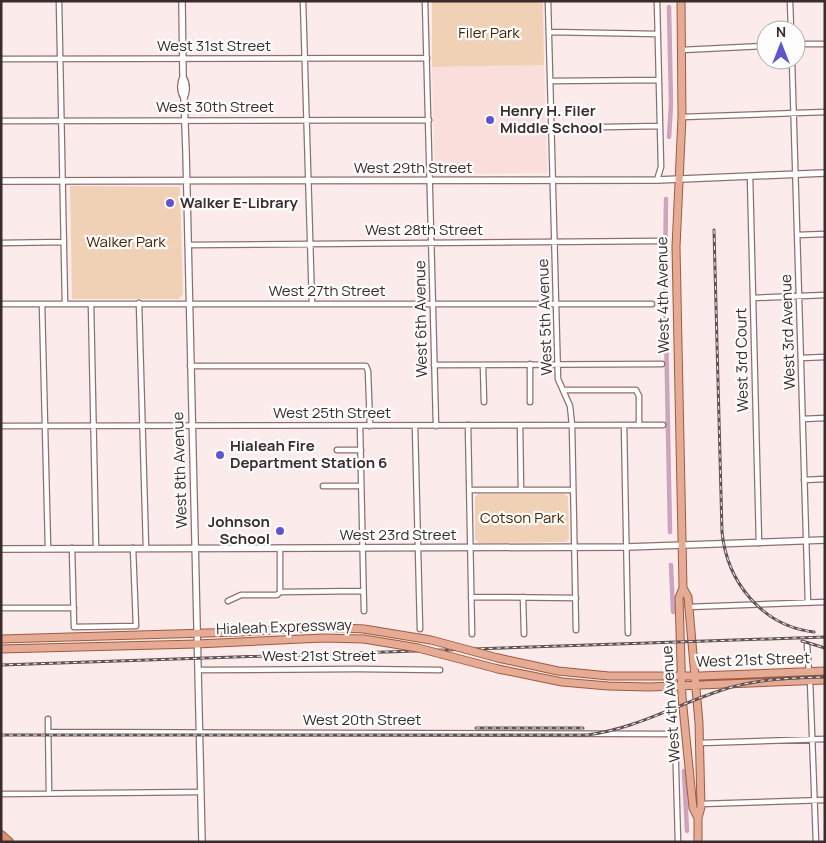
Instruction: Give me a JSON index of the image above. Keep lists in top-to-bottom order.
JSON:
{
  "streets": {
    "main road": ["West 4th Avenue", "Hialeah Expressway", "West 21st Street"],
    "street": [
      "West 31st Street",
      "West 30th Street",
      "West 29th Street",
      "West 28th Street",
      "West 27th Street",
      "West 5th Avenue",
      "West 6th Avenue",
      "West 3rd Avenue",
      "West 3rd Court",
      "West 25th Street",
      "West 8th Avenue",
      "West 23rd Street",
      "West 20th Street"
    ]
  },
  "crossings": [
    ["West 31st Street", "West 6th Avenue"],
    ["West 31st Street", "West 8th Avenue"],
    ["West 30th Street", "West 6th Avenue"],
    ["West 30th Street", "West 8th Avenue"],
    ["West 29th Street", "West 4th Avenue"],
    ["West 29th Street", "West 5th Avenue"],
    ["West 29th Street", "West 6th Avenue"],
    ["West 29th Street", "West 3rd Avenue"],
    ["West 29th Street", "West 3rd Court"],
    ["West 29th Street", "West 8th Avenue"],
    ["West 28th Street", "West 5th Avenue"],
    ["West 28th Street", "West 6th Avenue"],
    ["West 28th Street", "West 8th Avenue"],
    ["West 27th Street", "West 5th Avenue"],
    ["West 27th Street", "West 6th Avenue"],
    ["West 27th Street", "West 8th Avenue"],
    ["West 4th Avenue", "West 23rd Street"],
    ["West 4th Avenue", "Hialeah Expressway"],
    ["West 4th Avenue", "West 21st Street"],
    ["West 5th Avenue", "West 25th Street"],
    ["West 5th Avenue", "West 23rd Street"],
    ["West 6th Avenue", "West 25th Street"],
    ["West 3rd Avenue", "West 23rd Street"],
    ["West 3rd Court", "West 23rd Street"],
    ["West 25th Street", "West 8th Avenue"],
    ["West 8th Avenue", "West 23rd Street"],
    ["West 8th Avenue", "Hialeah Expressway"],
    ["West 8th Avenue", "West 21st Street"],
    ["West 8th Avenue", "West 20th Street"],
    ["Hialeah Expressway", "West 21st Street"]
  ],
  "parks": ["Filer Park", "Walker Park", "Cotson Park"],
  "places": [
    "Henry H. Filer Middle School",
    "Walker E-Library",
    "Hialeah Fire Department Station 6",
    "Johnson School"
  ],
  "north": "top"
}
